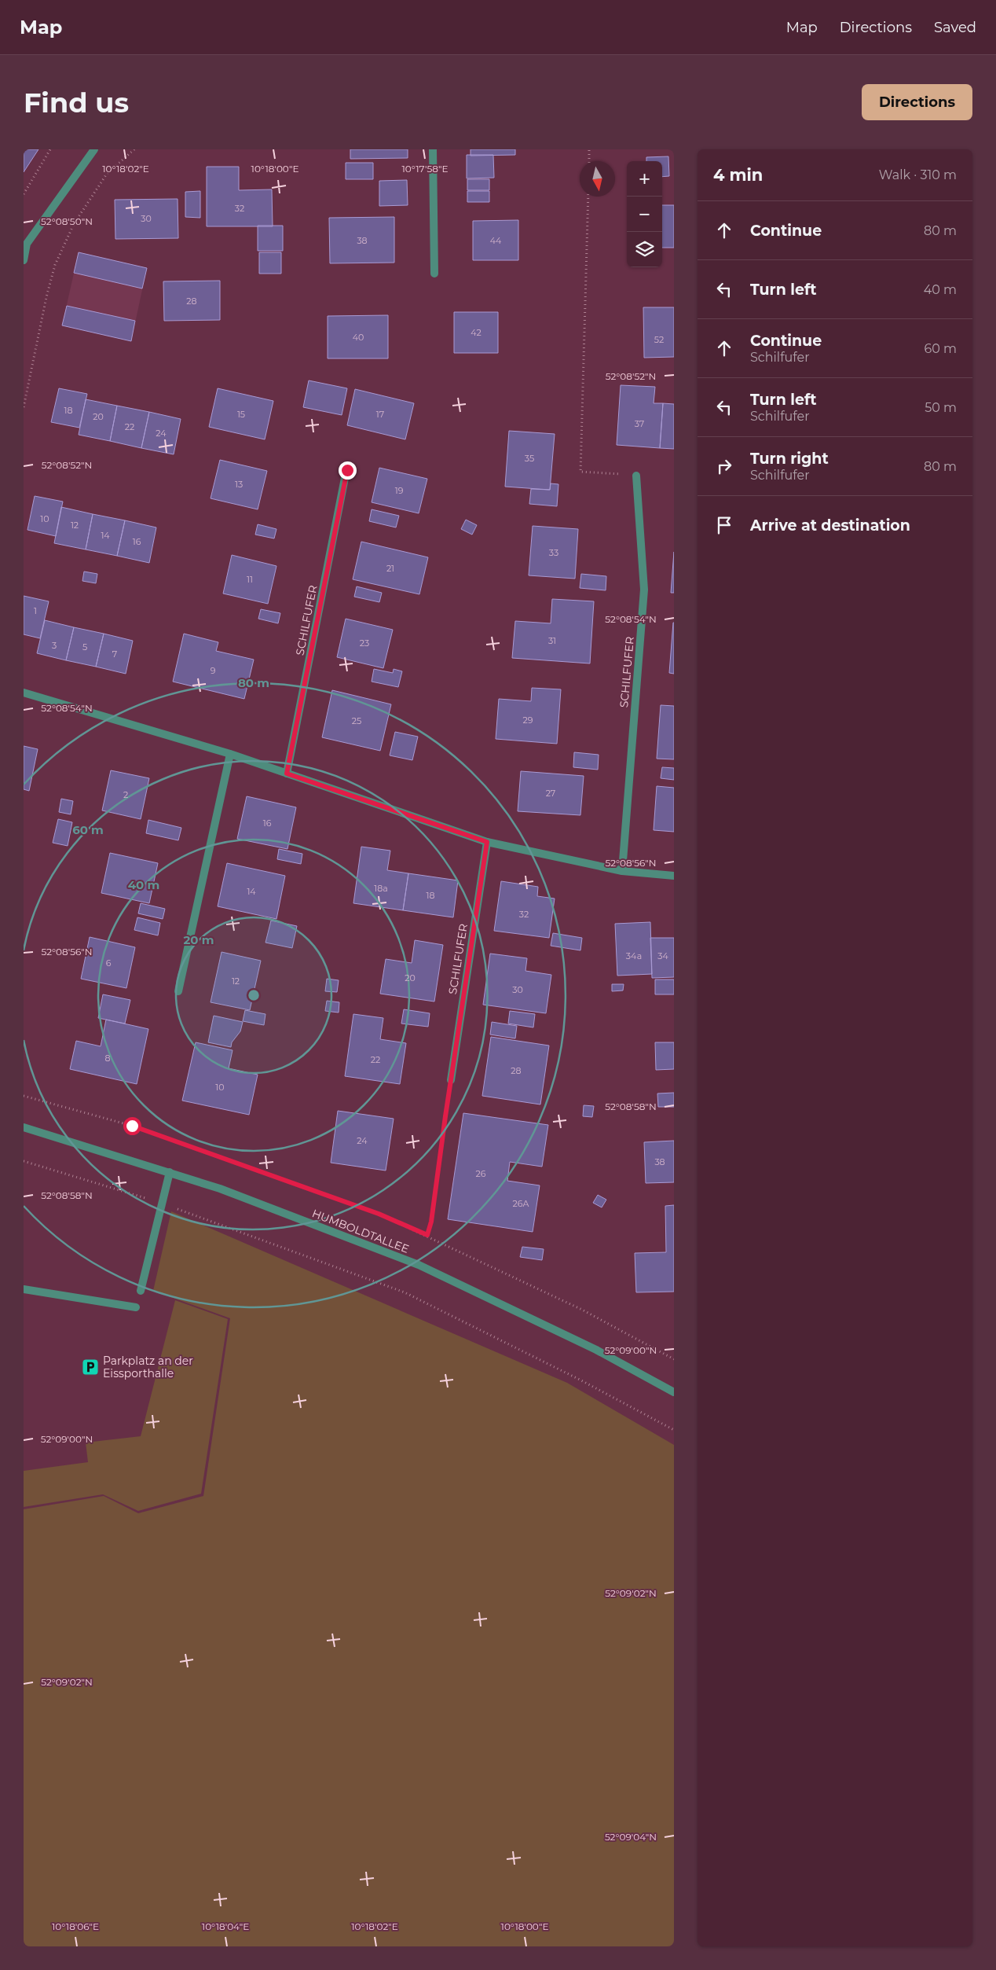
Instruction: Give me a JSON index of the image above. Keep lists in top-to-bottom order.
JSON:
{
  "streets": {
    "street": ["SCHILFUFER", "HUMBOLDTALLEE"]
  },
  "places": {
    "parking": ["Parkplatz an der Eissporthalle"]
  },
  "house_numbers": [
    "32",
    "30",
    "38",
    "44",
    "28",
    "42",
    "40",
    "52",
    "18",
    "15",
    "17",
    "20",
    "37",
    "22",
    "24",
    "35",
    "13",
    "19",
    "10",
    "12",
    "14",
    "16",
    "33",
    "21",
    "11",
    "1",
    "31",
    "23",
    "3",
    "5",
    "7",
    "9",
    "29",
    "25",
    "27",
    "2",
    "16",
    "18a",
    "14",
    "18",
    "32",
    "34a",
    "34",
    "6",
    "20",
    "12",
    "30",
    "8",
    "22",
    "28",
    "10",
    "24",
    "38",
    "26",
    "26A"
  ],
  "north": "bottom",
  "page": {
    "header": "Map",
    "nav": ["Map", "Directions", "Saved"],
    "buttons": "Directions",
    "title": "Find us",
    "heading": ["4 min", "Walk · 310 m"],
    "map_buttons": ["+", "−"],
    "list": [
      ["Continue", "80 m"],
      ["Turn left", "40 m"],
      ["Continue", "Schilfufer", "60 m"],
      ["Turn left", "Schilfufer", "50 m"],
      ["Turn right", "Schilfufer", "80 m"],
      "Arrive at destination"
    ]
  },
  "coordinates": [
    "10°18'02\"E",
    "10°18'00\"E",
    "10°17'58\"E",
    "52°08'50\"N",
    "52°08'52\"N",
    "52°08'54\"N",
    "52°08'56\"N",
    "52°08'58\"N",
    "52°09'00\"N",
    "52°09'02\"N",
    "52°09'04\"N",
    "10°18'06\"E",
    "10°18'04\"E"
  ],
  "rings": [
    "80 m",
    "60 m",
    "40 m",
    "20 m"
  ]
}
